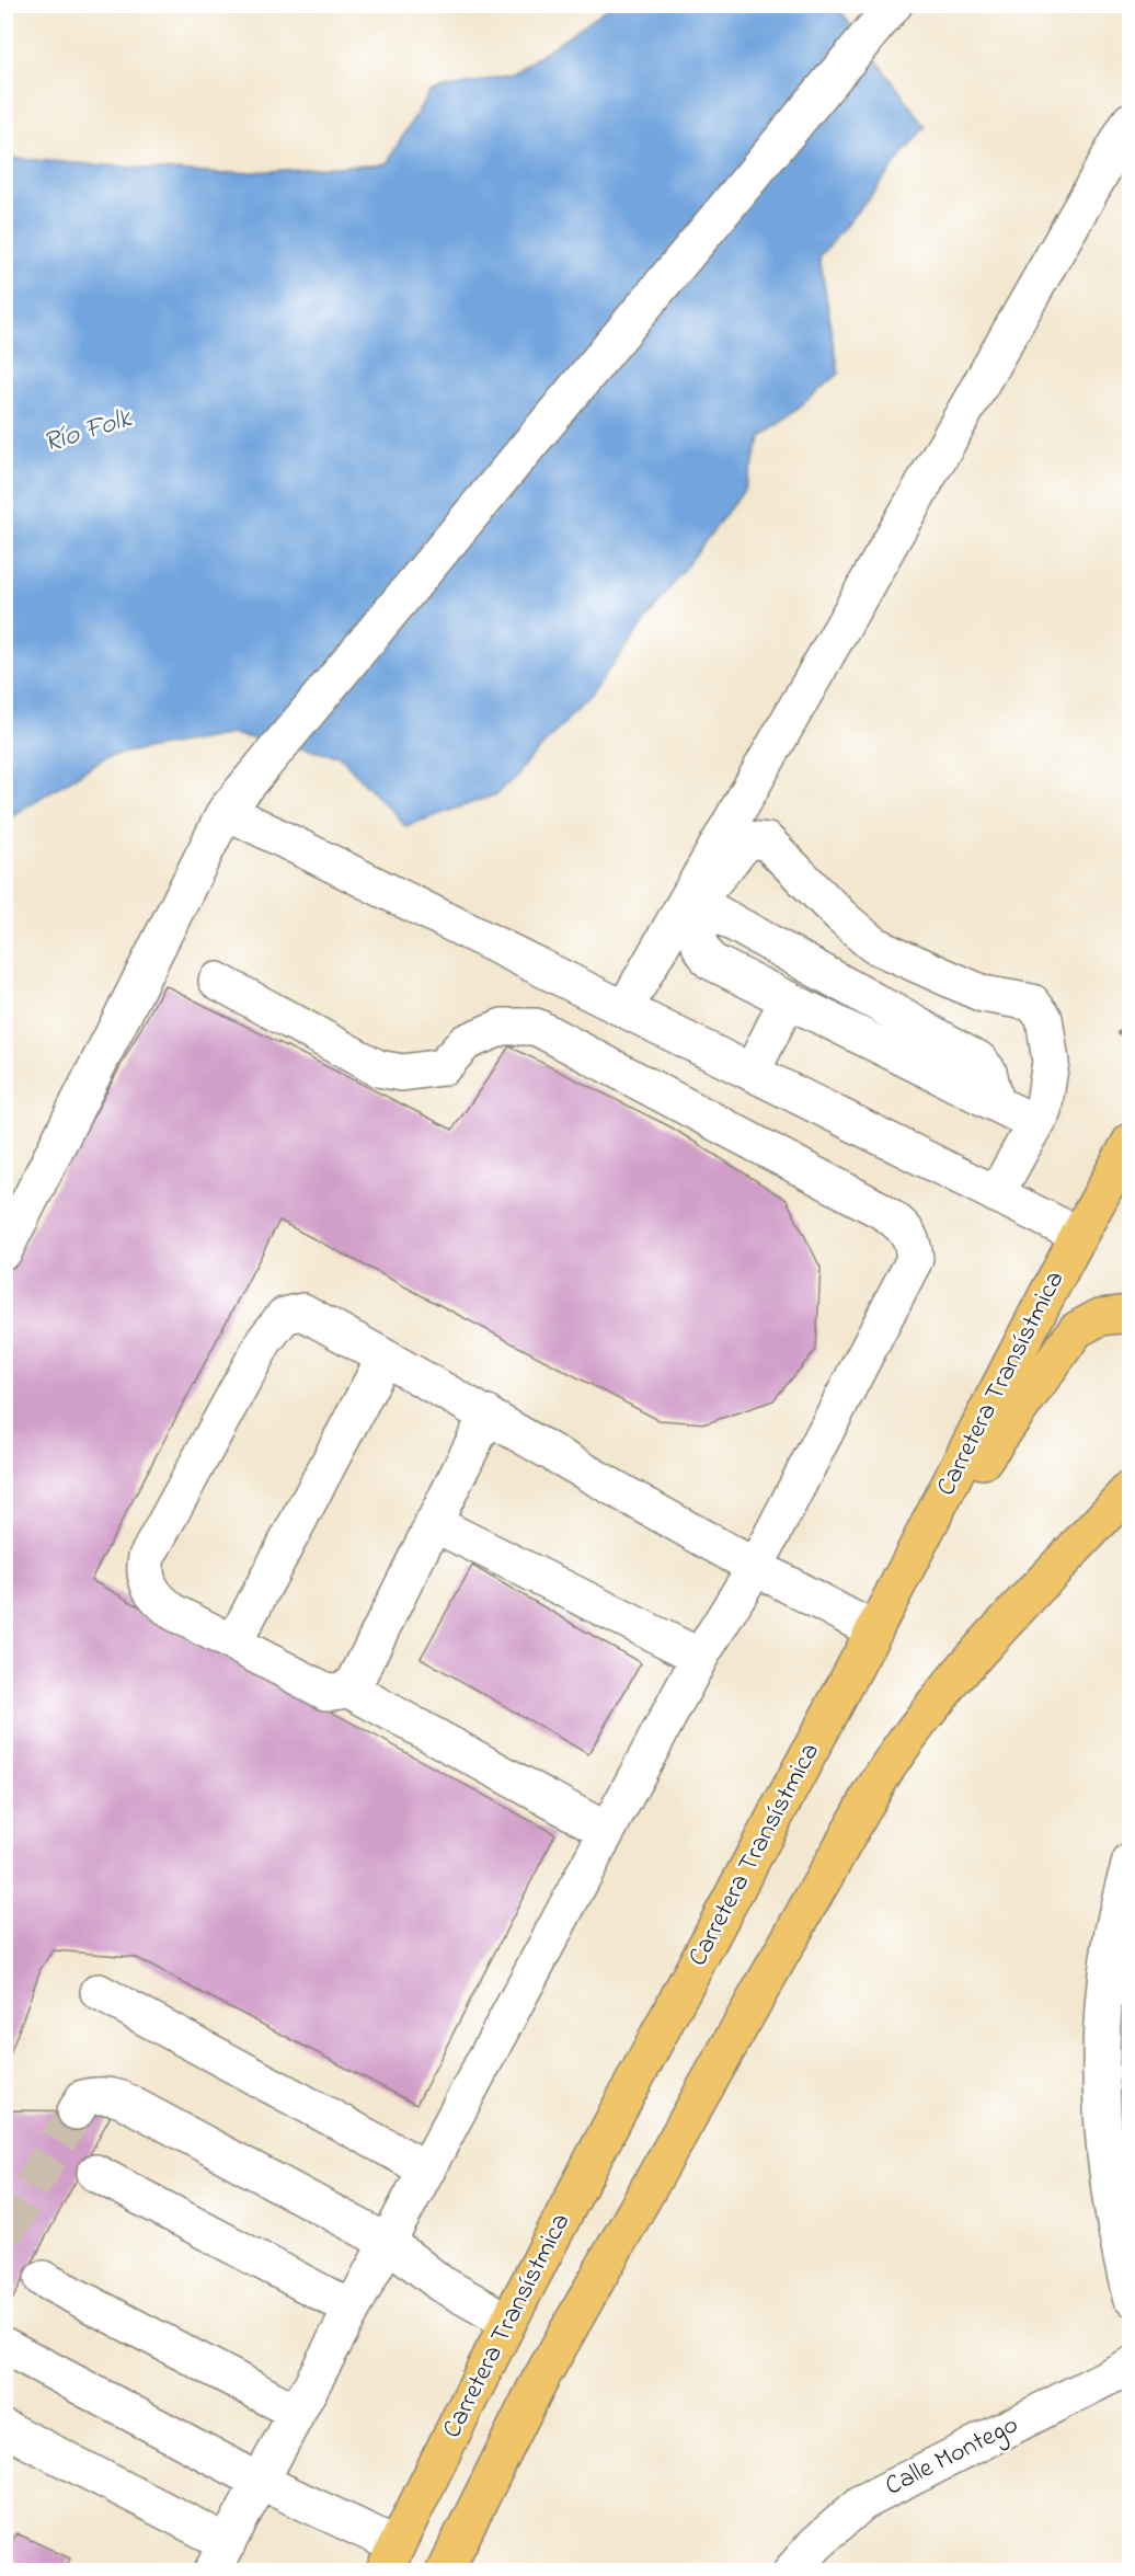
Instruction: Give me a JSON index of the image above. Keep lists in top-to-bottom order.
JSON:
{
  "streets": {
    "main road": ["Carretera Transístmica"],
    "street": ["Calle Montego"]
  },
  "water": ["Río Folk"]
}
